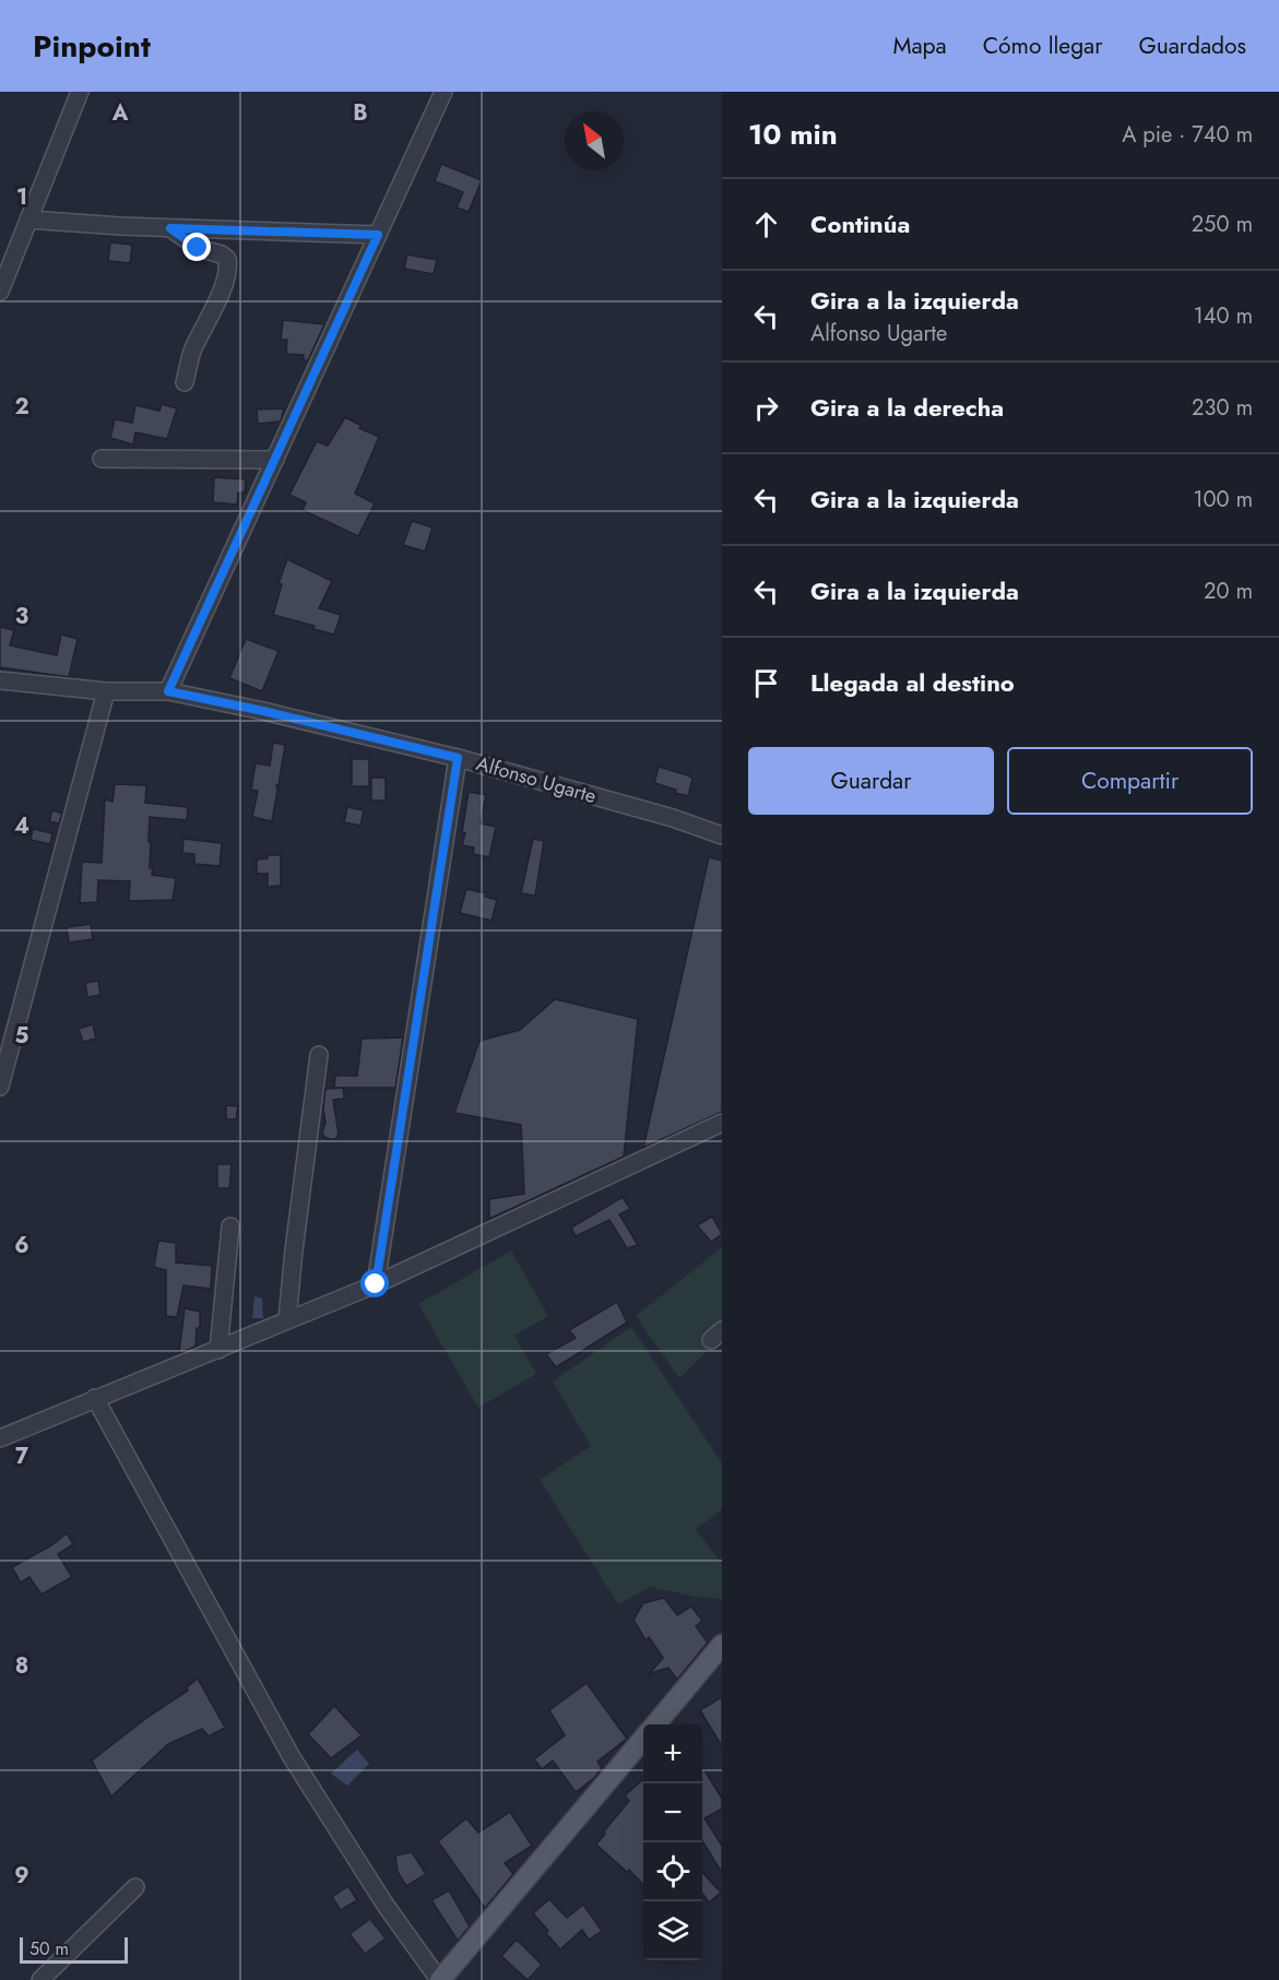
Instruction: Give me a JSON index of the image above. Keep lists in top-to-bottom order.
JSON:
{
  "streets": {
    "street": ["Alfonso Ugarte"]
  },
  "scale_bar": "50 m",
  "north": "top left",
  "page": {
    "header": "Pinpoint",
    "nav": ["Mapa", "Cómo llegar", "Guardados"],
    "heading": ["10 min", "A pie · 740 m"],
    "list": [
      ["Continúa", "250 m"],
      ["Gira a la izquierda", "Alfonso Ugarte", "140 m"],
      ["Gira a la derecha", "230 m"],
      ["Gira a la izquierda", "100 m"],
      ["Gira a la izquierda", "20 m"],
      "Llegada al destino"
    ],
    "buttons": ["Guardar", "Compartir"],
    "map_buttons": ["+", "−"],
    "scale": "50 m"
  },
  "grid": {
    "columns": ["A", "B"],
    "rows": [
      "1",
      "2",
      "3",
      "4",
      "5",
      "6",
      "7",
      "8",
      "9"
    ]
  }
}
